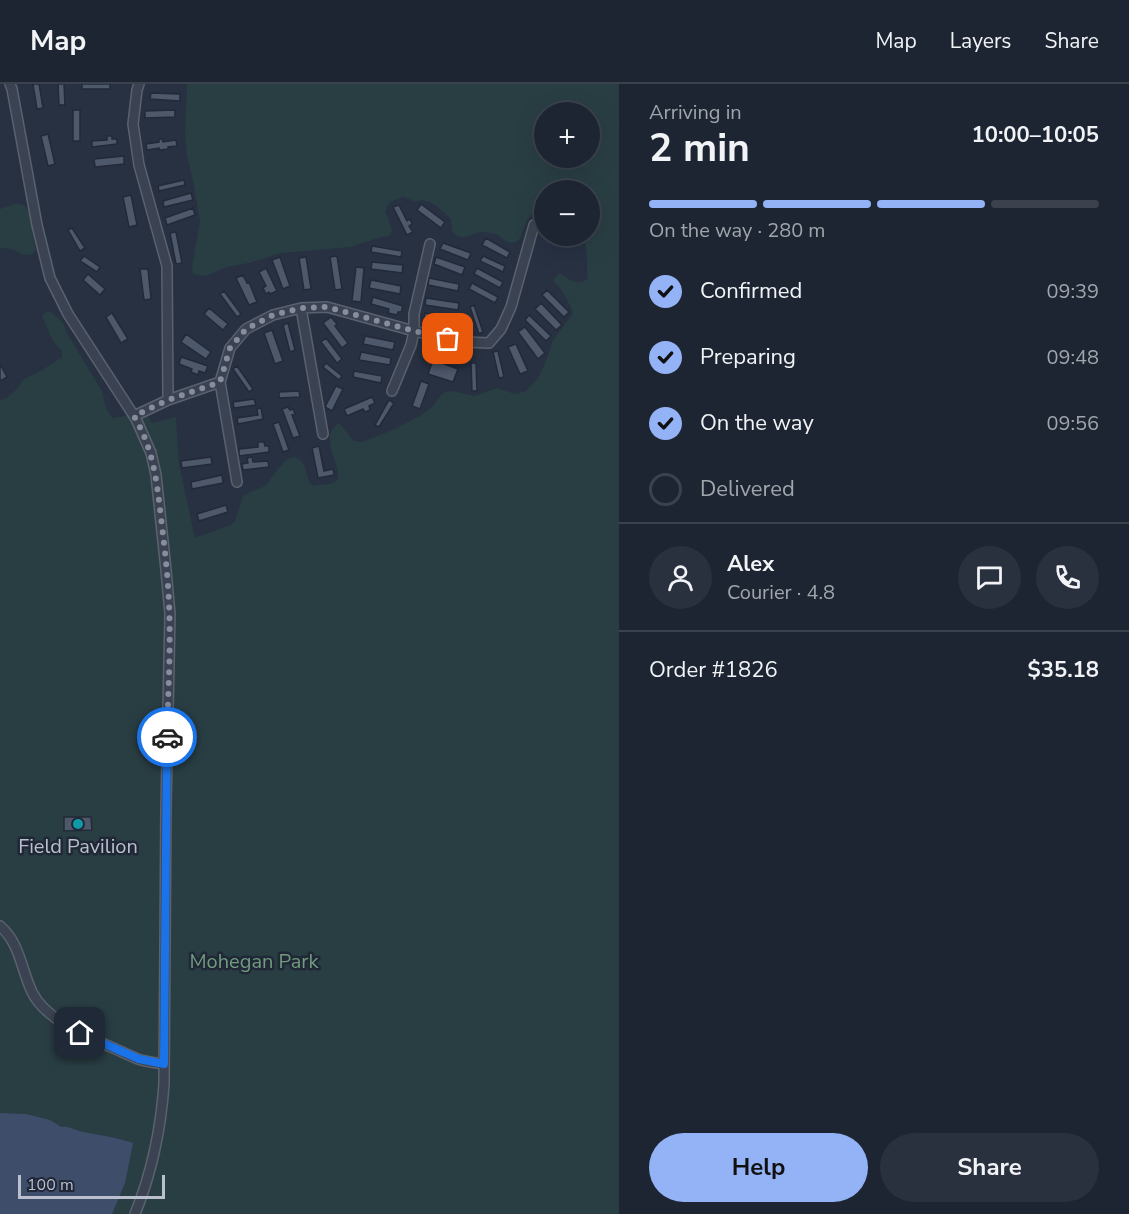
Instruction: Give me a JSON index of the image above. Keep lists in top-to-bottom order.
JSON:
{
  "parks": ["Mohegan Park"],
  "places": ["Field Pavilion"],
  "scale_bar": "100 m",
  "page": {
    "header": "Map",
    "nav": ["Map", "Layers", "Share"],
    "heading": ["2 min", "Arriving in", "10:00–10:05"],
    "panel": [
      "Alex",
      "Courier · 4.8",
      "Order #1826",
      "$35.18"
    ],
    "map_buttons": ["+", "−"],
    "bar": "On the way · 280 m",
    "list": [
      ["Confirmed", "09:39"],
      ["Preparing", "09:48"],
      ["On the way", "09:56"],
      "Delivered"
    ],
    "buttons": ["Help", "Share"],
    "scale": "100 m"
  }
}
